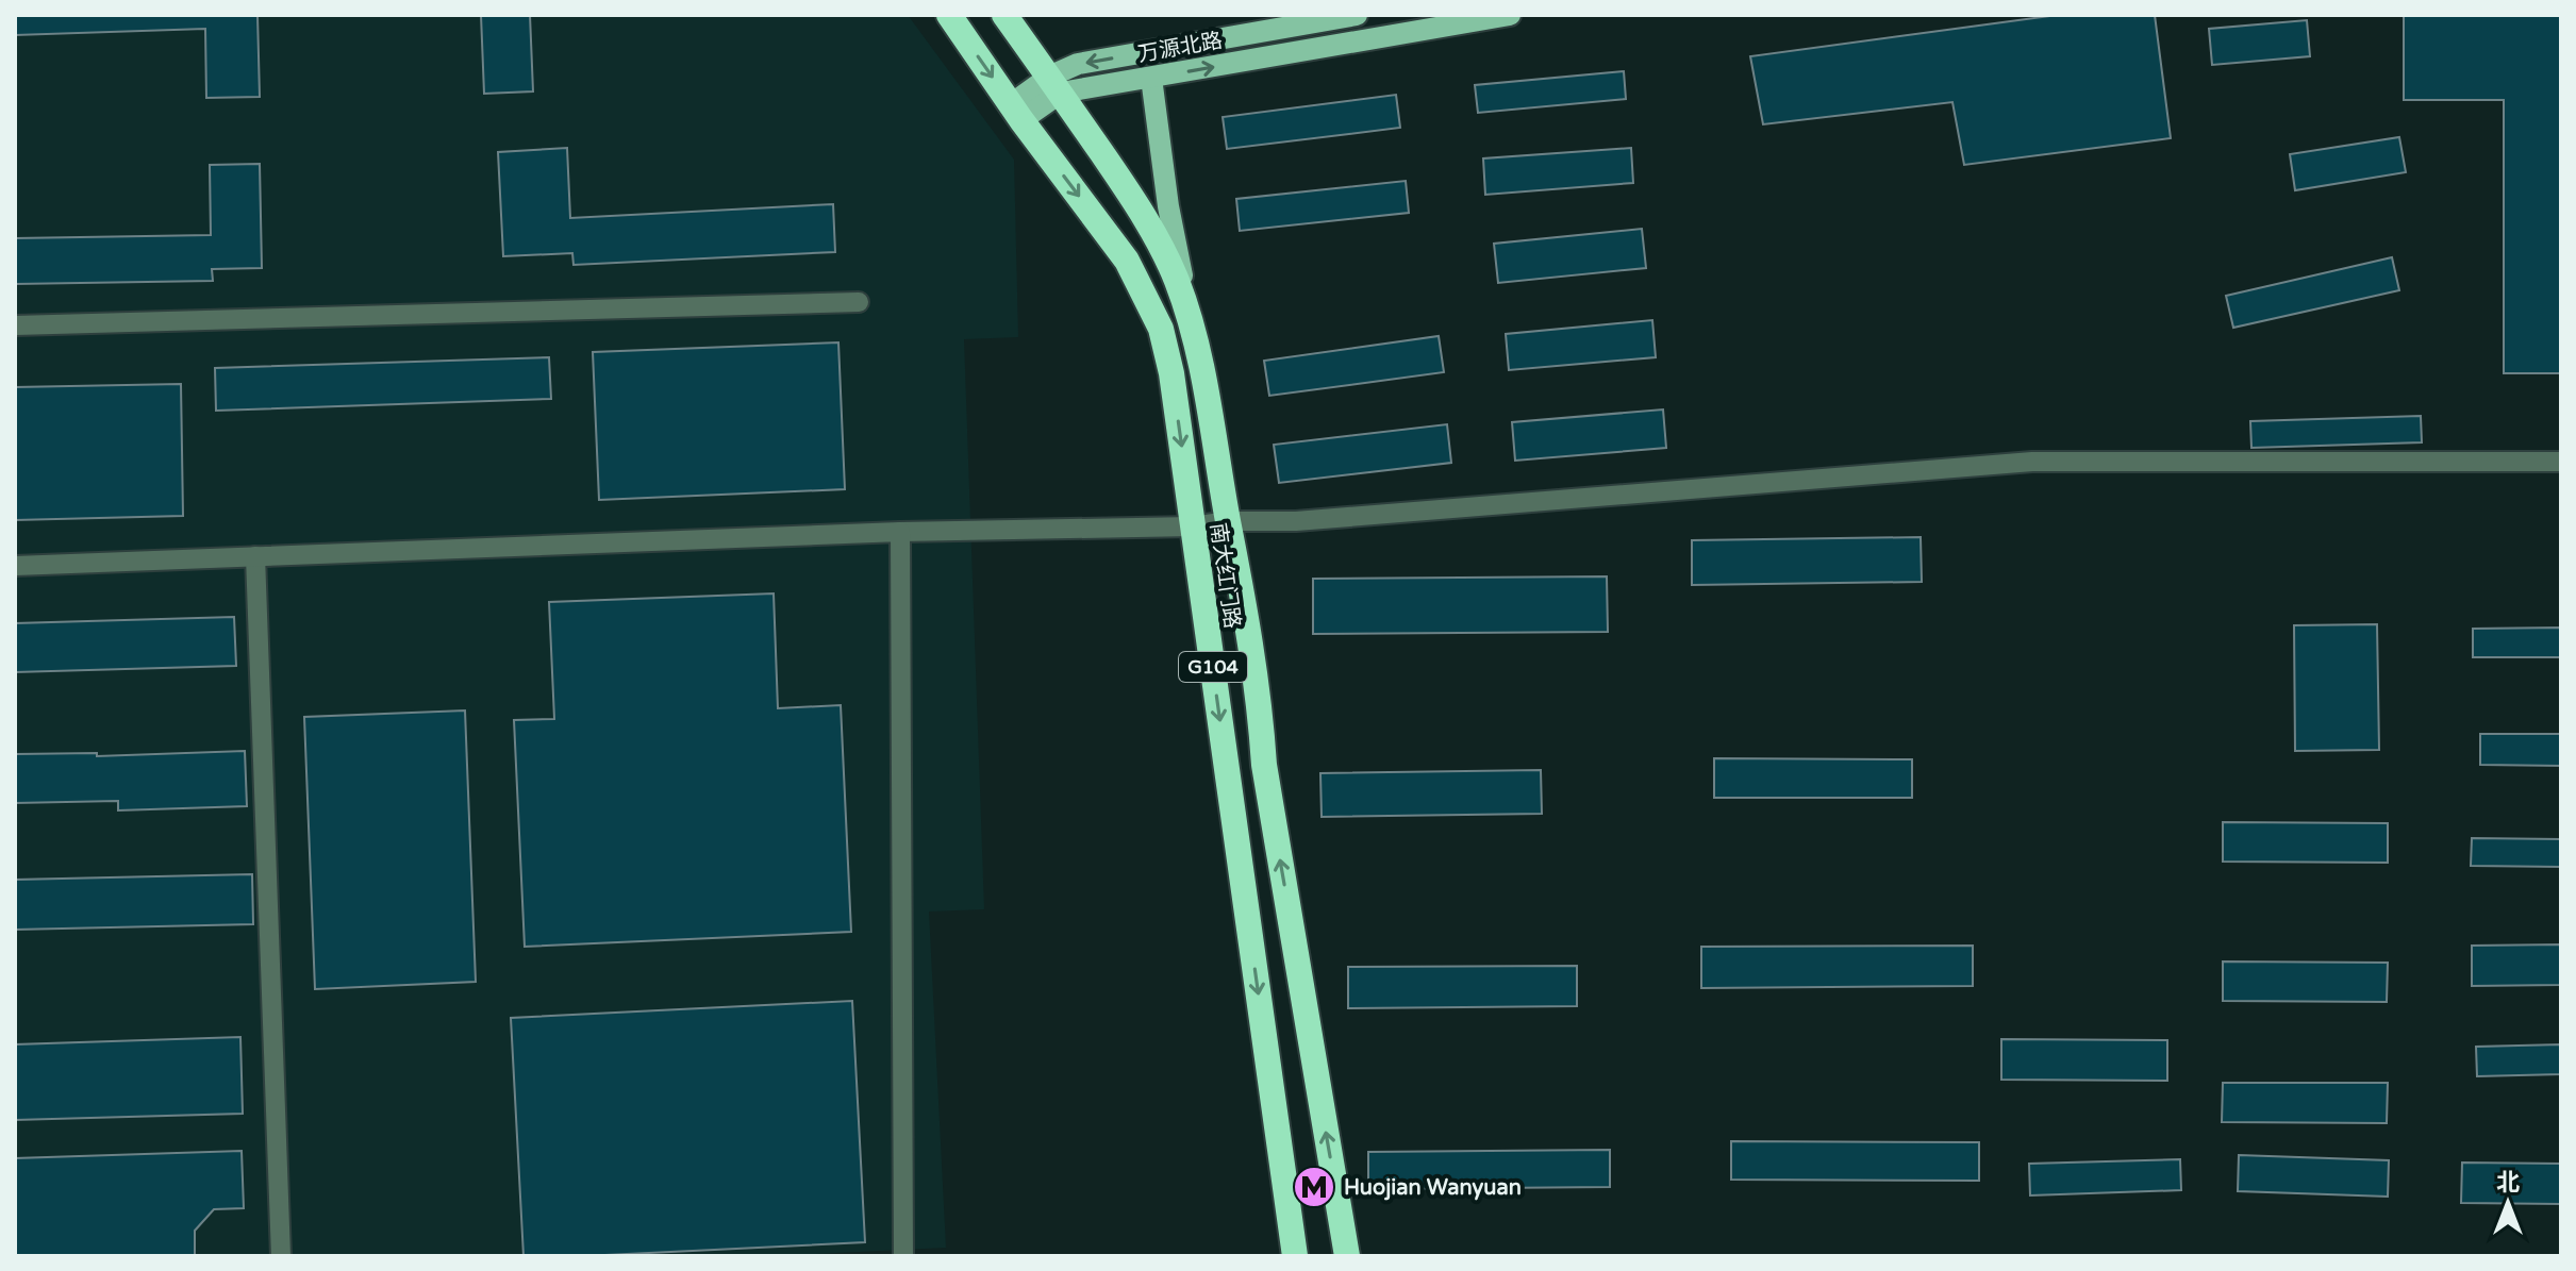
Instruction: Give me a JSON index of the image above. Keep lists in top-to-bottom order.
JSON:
{
  "streets": {
    "highway": ["南大红门路", "G104"],
    "main road": ["万源北路"]
  },
  "crossings": [
    ["万源北路", "南大红门路"]
  ],
  "places": {
    "metro station": ["Huojian Wanyuan"]
  },
  "north": "top"
}
